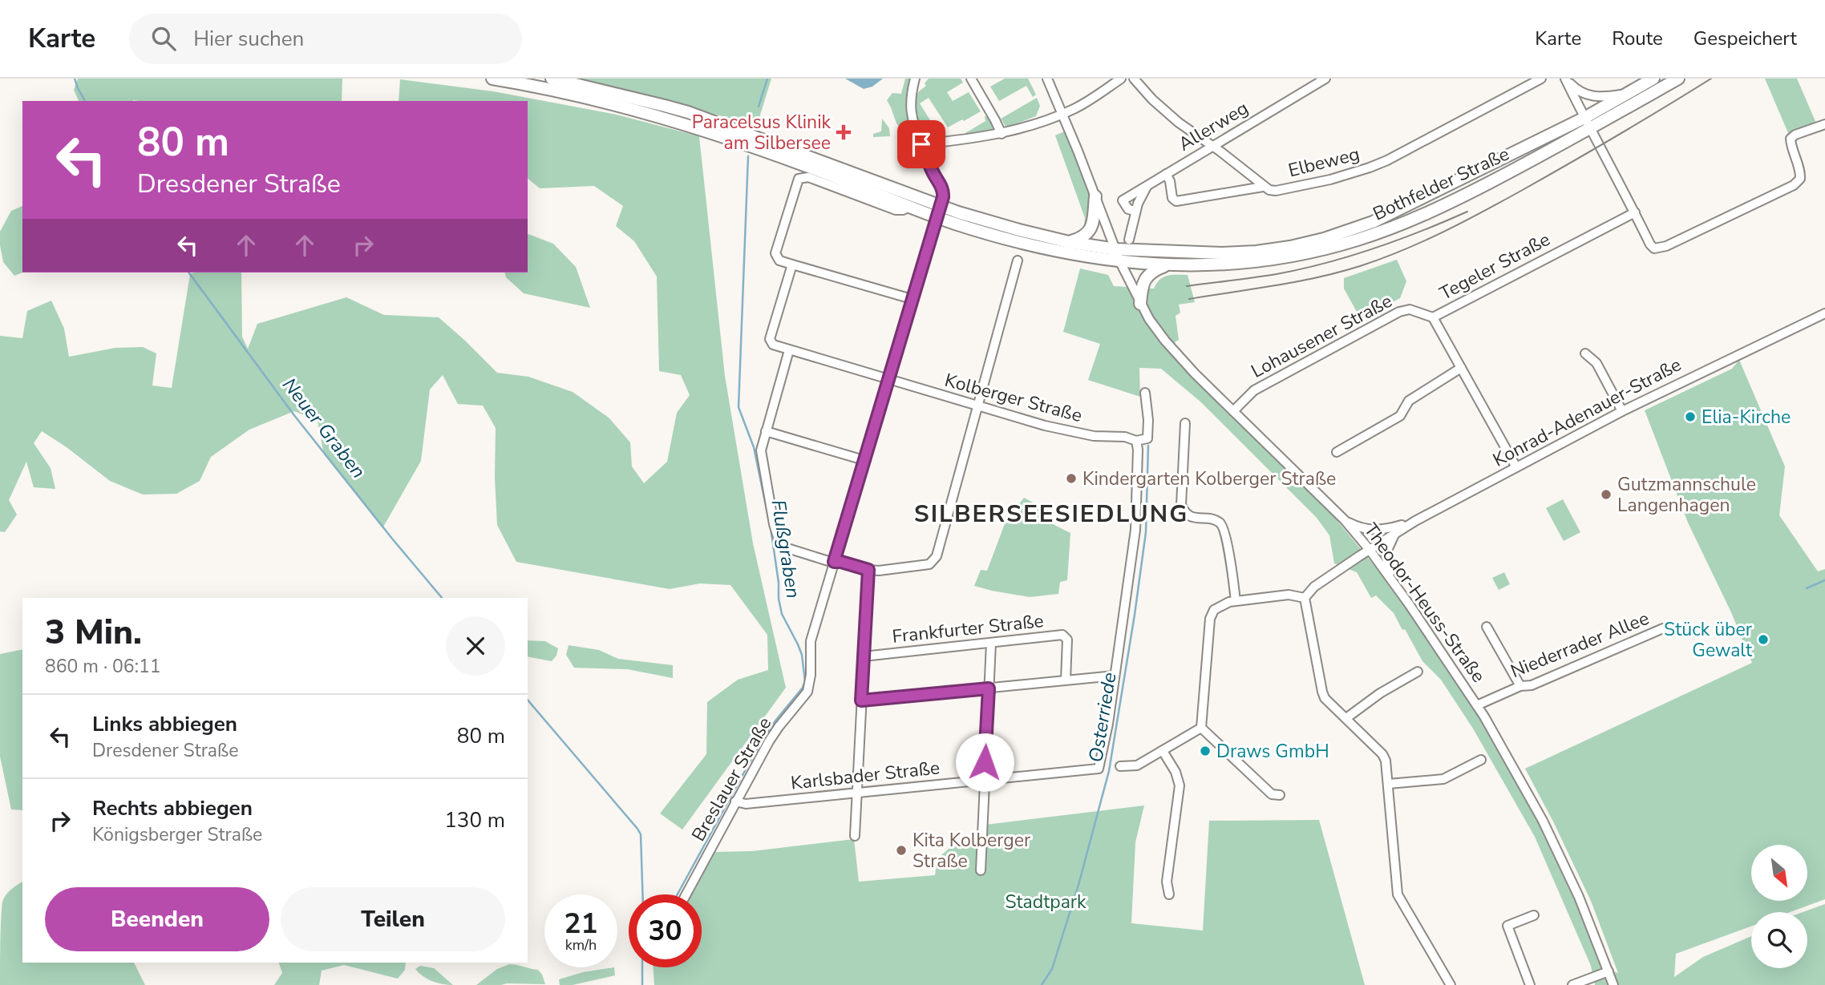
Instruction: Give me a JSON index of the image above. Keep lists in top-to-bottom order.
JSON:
{
  "streets": {
    "main road": ["Bothfelder Straße"],
    "street": [
      "Allerweg",
      "Elbeweg",
      "Tegeler Straße",
      "Lohausener Straße",
      "Kolberger Straße",
      "Konrad-Adenauer-Straße",
      "Theodor-Heuss-Straße",
      "Frankfurter Straße",
      "Niederrader Allee",
      "Karlsbader Straße",
      "Breslauer Straße"
    ]
  },
  "crossings": [
    ["Allerweg", "Elbeweg"],
    ["Bothfelder Straße", "Theodor-Heuss-Straße"],
    ["Bothfelder Straße", "Breslauer Straße"],
    ["Tegeler Straße", "Lohausener Straße"],
    ["Tegeler Straße", "Konrad-Adenauer-Straße"],
    ["Lohausener Straße", "Theodor-Heuss-Straße"],
    ["Kolberger Straße", "Breslauer Straße"],
    ["Konrad-Adenauer-Straße", "Theodor-Heuss-Straße"],
    ["Theodor-Heuss-Straße", "Niederrader Allee"],
    ["Karlsbader Straße", "Breslauer Straße"]
  ],
  "districts": ["SILBERSEESIEDLUNG"],
  "water": ["Neuer Graben", "Flußgraben", "Osterriede"],
  "parks": ["Stadtpark"],
  "places": {
    "health": ["Paracelsus Klinik am Silbersee"],
    "other": [
      "Elia-Kirche",
      "Kindergarten Kolberger Straße",
      "Gutzmannschule Langenhagen",
      "Stück über Gewalt",
      "Draws GmbH",
      "Kita Kolberger Straße"
    ]
  },
  "north": "bottom right",
  "page": {
    "header": "Karte",
    "search": "Hier suchen",
    "nav": ["Karte", "Route", "Gespeichert"],
    "turn": ["80 m", "Dresdener Straße"],
    "heading": ["3 Min.", "860 m · 06:11"],
    "list": [
      {
        "name": "Links abbiegen",
        "note": "Dresdener Straße",
        "value": "80 m"
      },
      {
        "name": "Rechts abbiegen",
        "note": "Königsberger Straße",
        "value": "130 m"
      }
    ],
    "buttons": ["Beenden", "Teilen"],
    "speed": "21 km/h",
    "limit": "30"
  }
}
